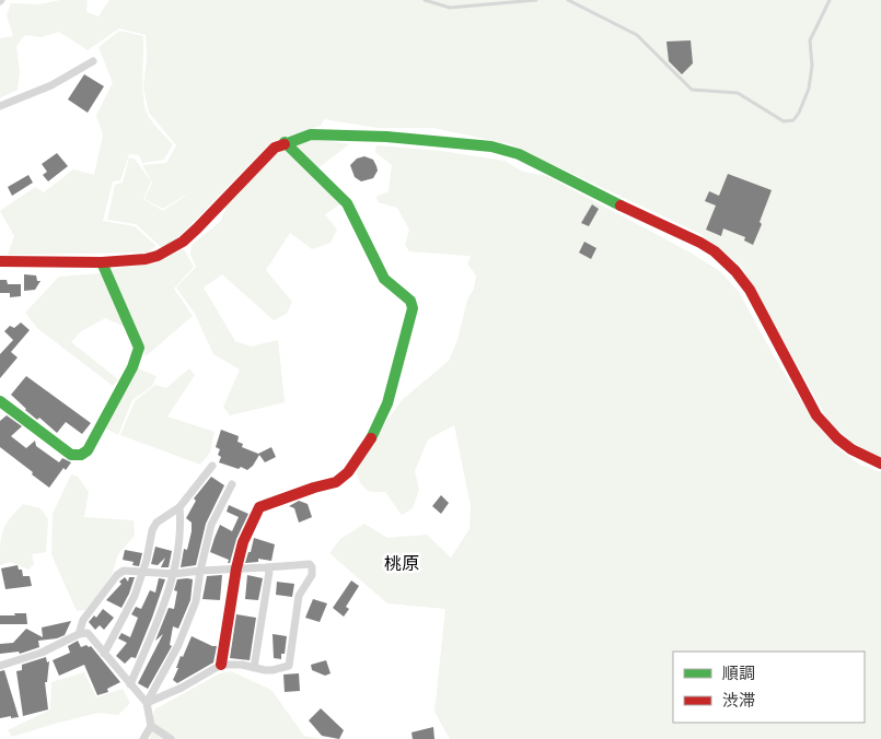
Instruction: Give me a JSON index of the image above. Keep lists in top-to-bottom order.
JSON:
{
  "districts": ["桃原"],
  "legend": ["順調", "渋滞"]
}
